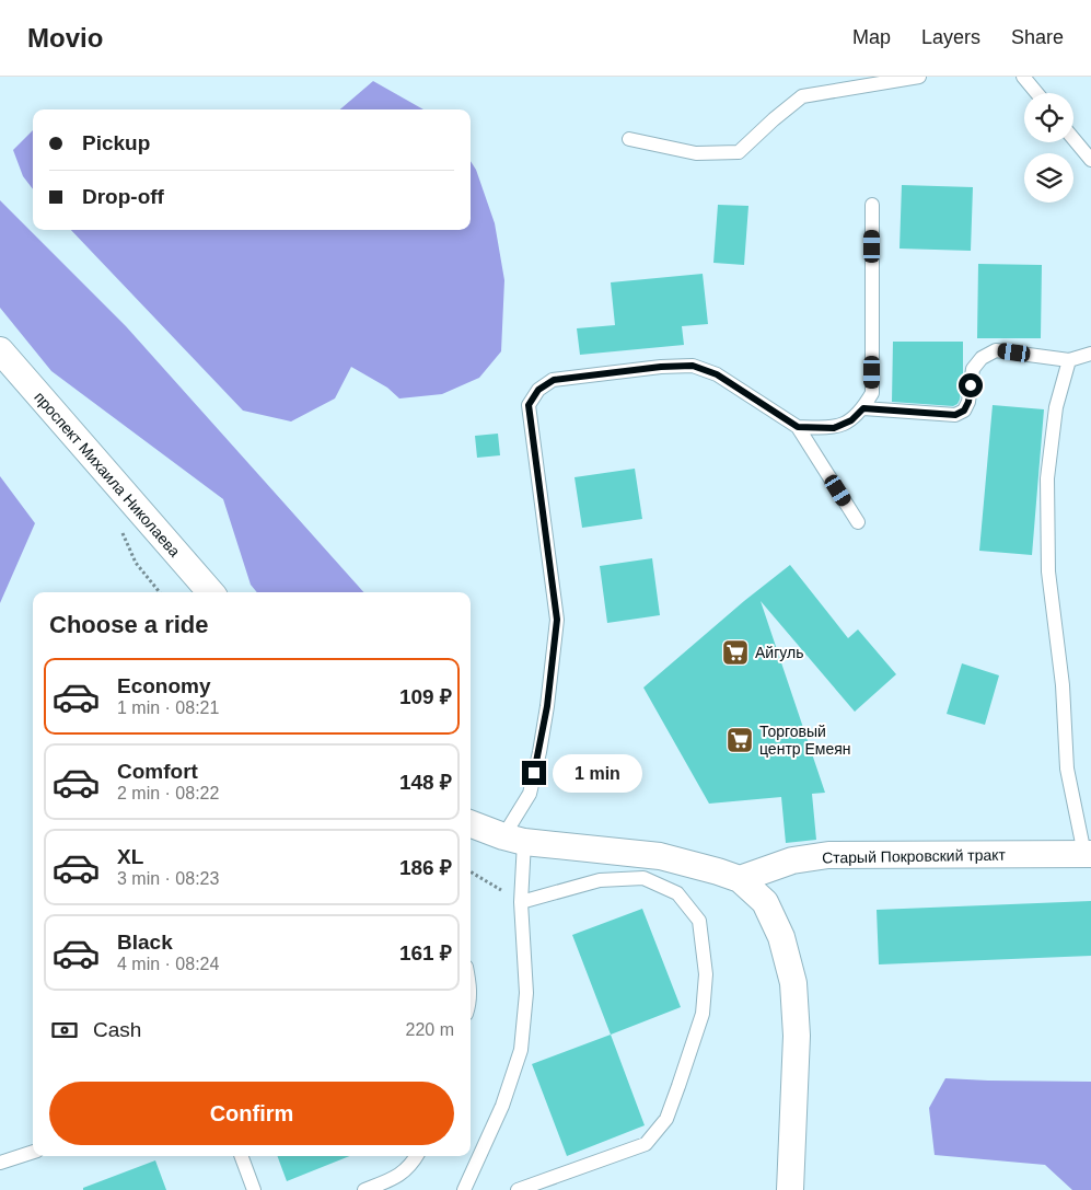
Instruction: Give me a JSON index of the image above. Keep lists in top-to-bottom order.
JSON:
{
  "streets": {
    "street": ["проспект Михаила Николаева", "Старый Покровский тракт"]
  },
  "places": {
    "supermarket": ["Айгуль", "Торговый центр Емеян"]
  },
  "page": {
    "header": "Movio",
    "nav": ["Map", "Layers", "Share"],
    "banner": ["Pickup", "Drop-off"],
    "heading": "Choose a ride",
    "list": [
      {
        "name": "Economy",
        "note": "1 min · 08:21",
        "value": "109 ₽"
      },
      {
        "name": "Comfort",
        "note": "2 min · 08:22",
        "value": "148 ₽"
      },
      {
        "name": "XL",
        "note": "3 min · 08:23",
        "value": "186 ₽"
      },
      {
        "name": "Black",
        "note": "4 min · 08:24",
        "value": "161 ₽"
      }
    ],
    "bubble": "1 min",
    "pay": ["Cash", "220 m"],
    "buttons": "Confirm"
  }
}
